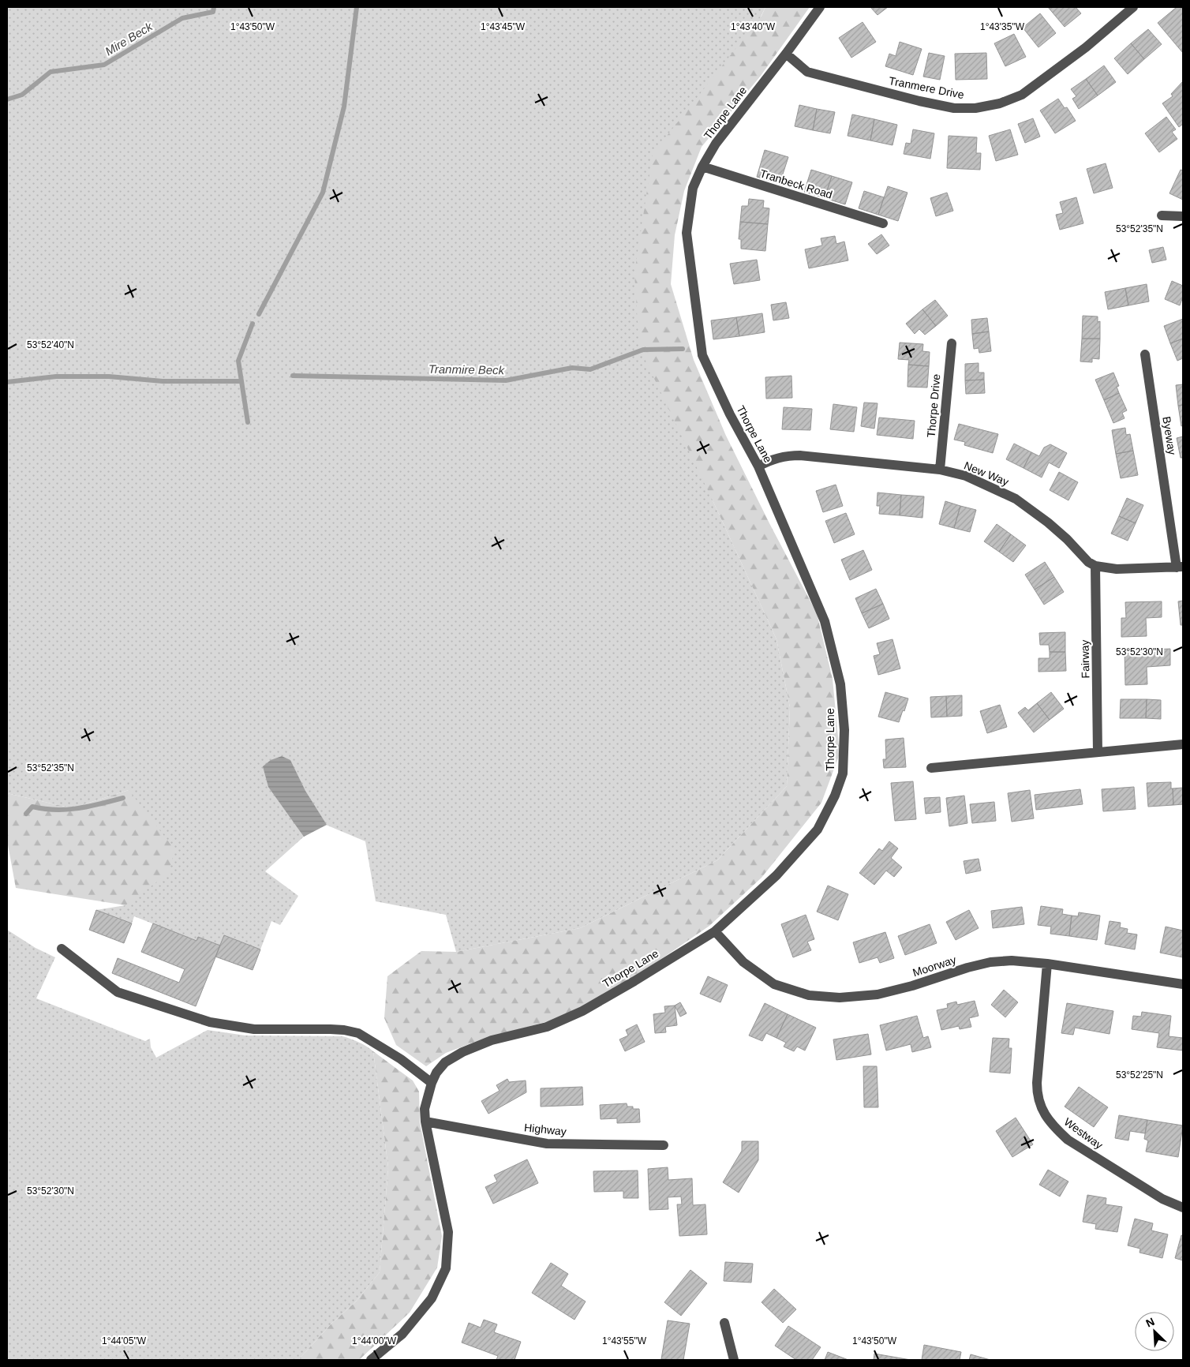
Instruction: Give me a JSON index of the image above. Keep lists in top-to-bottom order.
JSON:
{
  "streets": {
    "street": [
      "Tranmere Drive",
      "Thorpe Lane",
      "Tranbeck Road",
      "Thorpe Drive",
      "Byeway",
      "New Way",
      "Fairway",
      "Moorway",
      "Highway",
      "Westway"
    ]
  },
  "crossings": [
    ["Tranmere Drive", "Thorpe Lane"],
    ["Thorpe Lane", "Tranbeck Road"],
    ["Thorpe Lane", "New Way"],
    ["Thorpe Lane", "Moorway"],
    ["Thorpe Lane", "Highway"],
    ["Thorpe Drive", "New Way"],
    ["New Way", "Fairway"],
    ["Moorway", "Westway"]
  ],
  "water": ["Mire Beck", "Tranmire Beck"],
  "north": "top left",
  "coordinates": [
    "1°43'50\"W",
    "1°43'45\"W",
    "1°43'40\"W",
    "1°43'35\"W",
    "53°52'35\"N",
    "53°52'40\"N",
    "53°52'30\"N",
    "53°52'25\"N",
    "1°44'05\"W",
    "1°44'00\"W",
    "1°43'55\"W"
  ]
}
